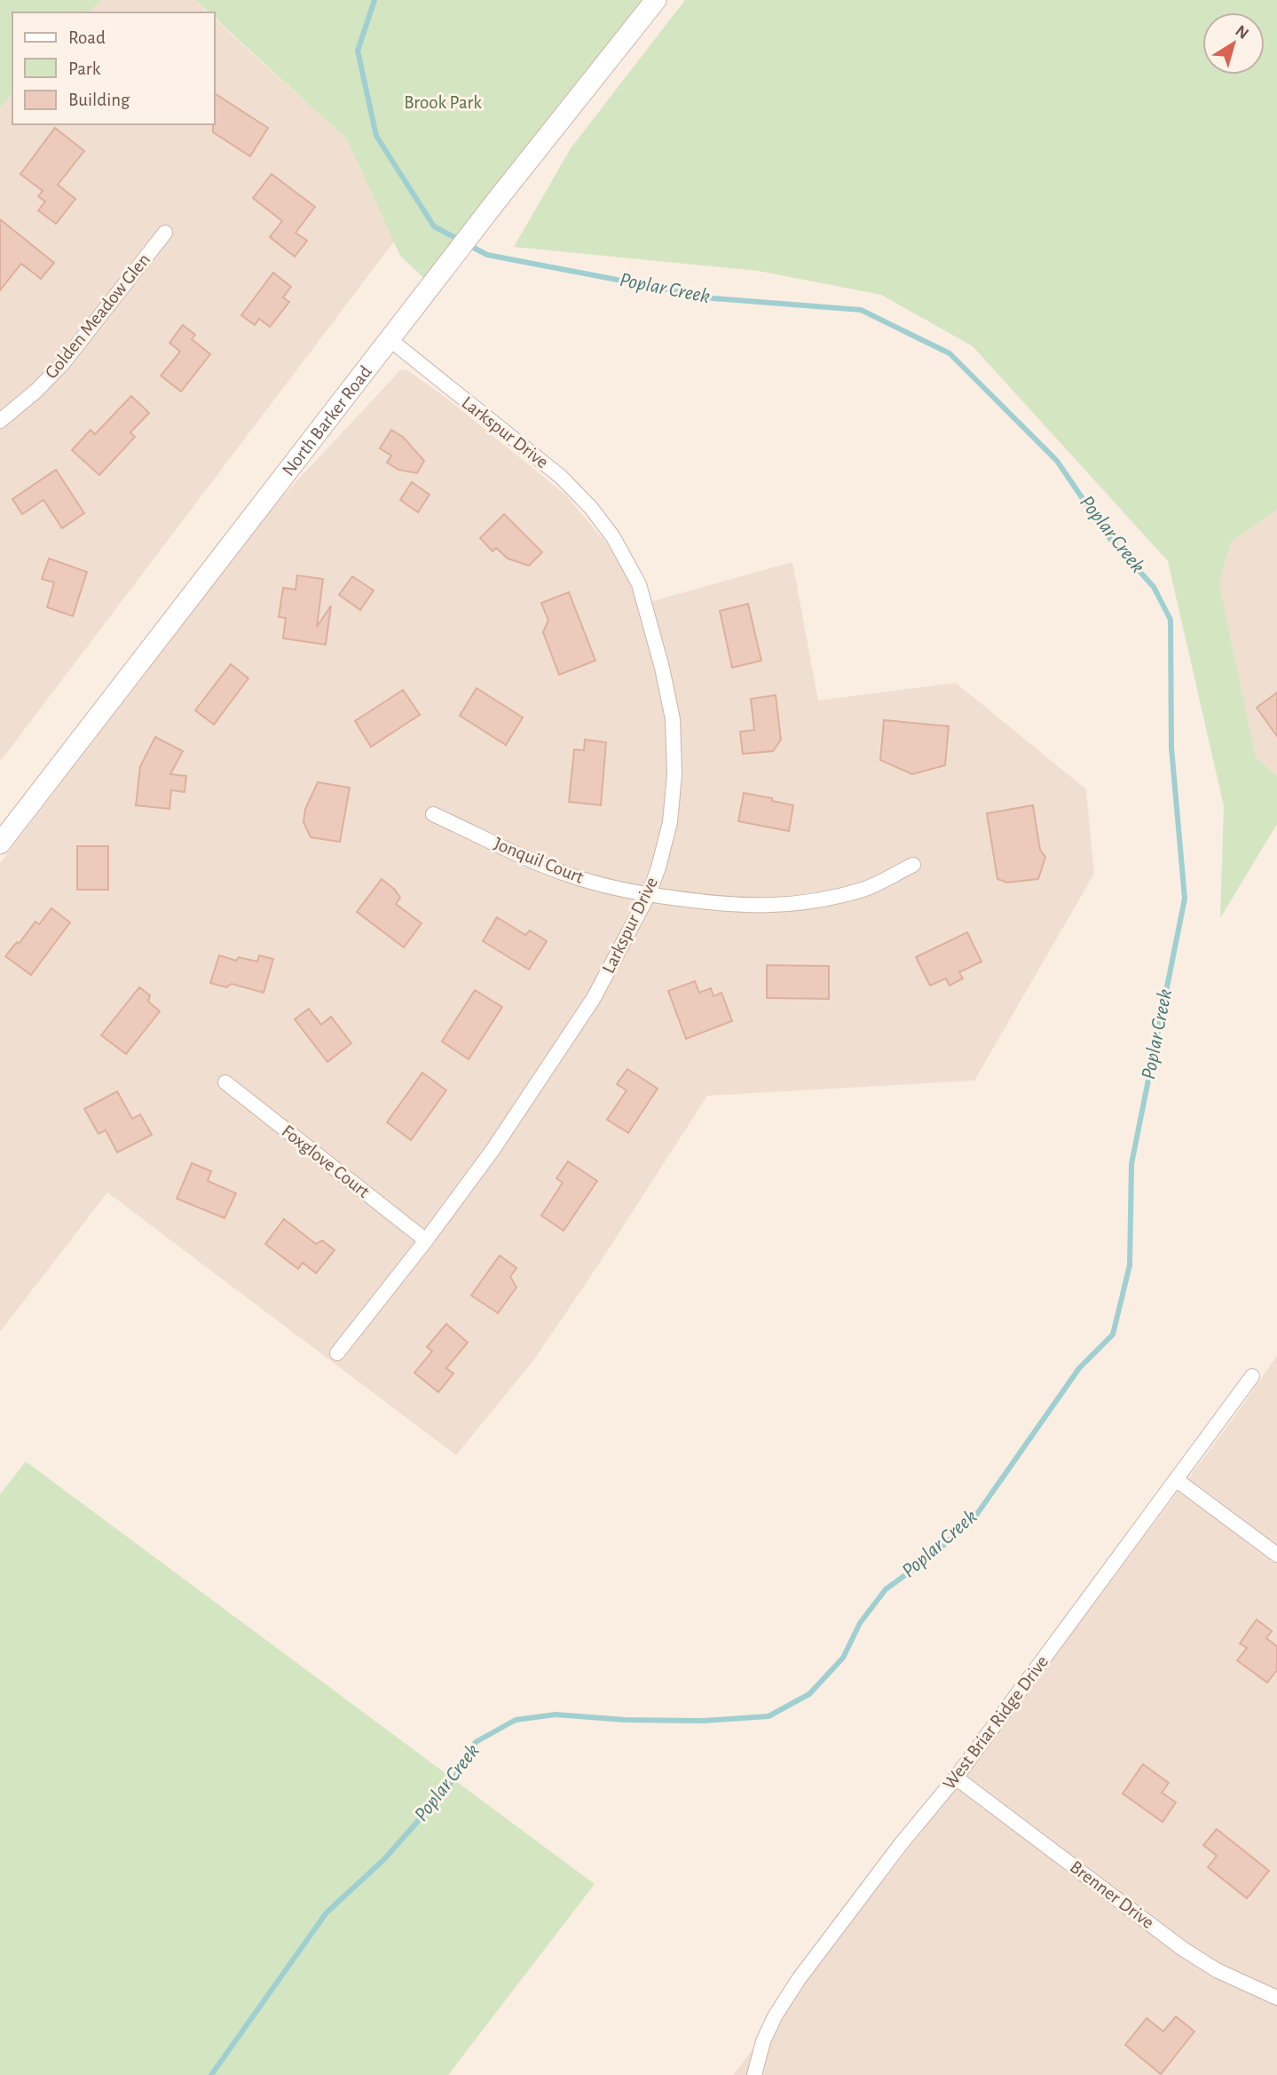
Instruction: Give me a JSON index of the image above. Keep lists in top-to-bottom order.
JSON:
{
  "streets": {
    "main road": ["North Barker Road"],
    "street": [
      "Golden Meadow Glen",
      "Larkspur Drive",
      "Jonquil Court",
      "Foxglove Court",
      "West Briar Ridge Drive",
      "Brenner Drive"
    ]
  },
  "crossings": [
    ["North Barker Road", "Larkspur Drive"],
    ["Larkspur Drive", "Jonquil Court"],
    ["Larkspur Drive", "Foxglove Court"],
    ["West Briar Ridge Drive", "Brenner Drive"]
  ],
  "water": ["Poplar Creek"],
  "parks": ["Brook Park"],
  "legend": ["Road", "Park", "Building"],
  "north": "top right"
}
